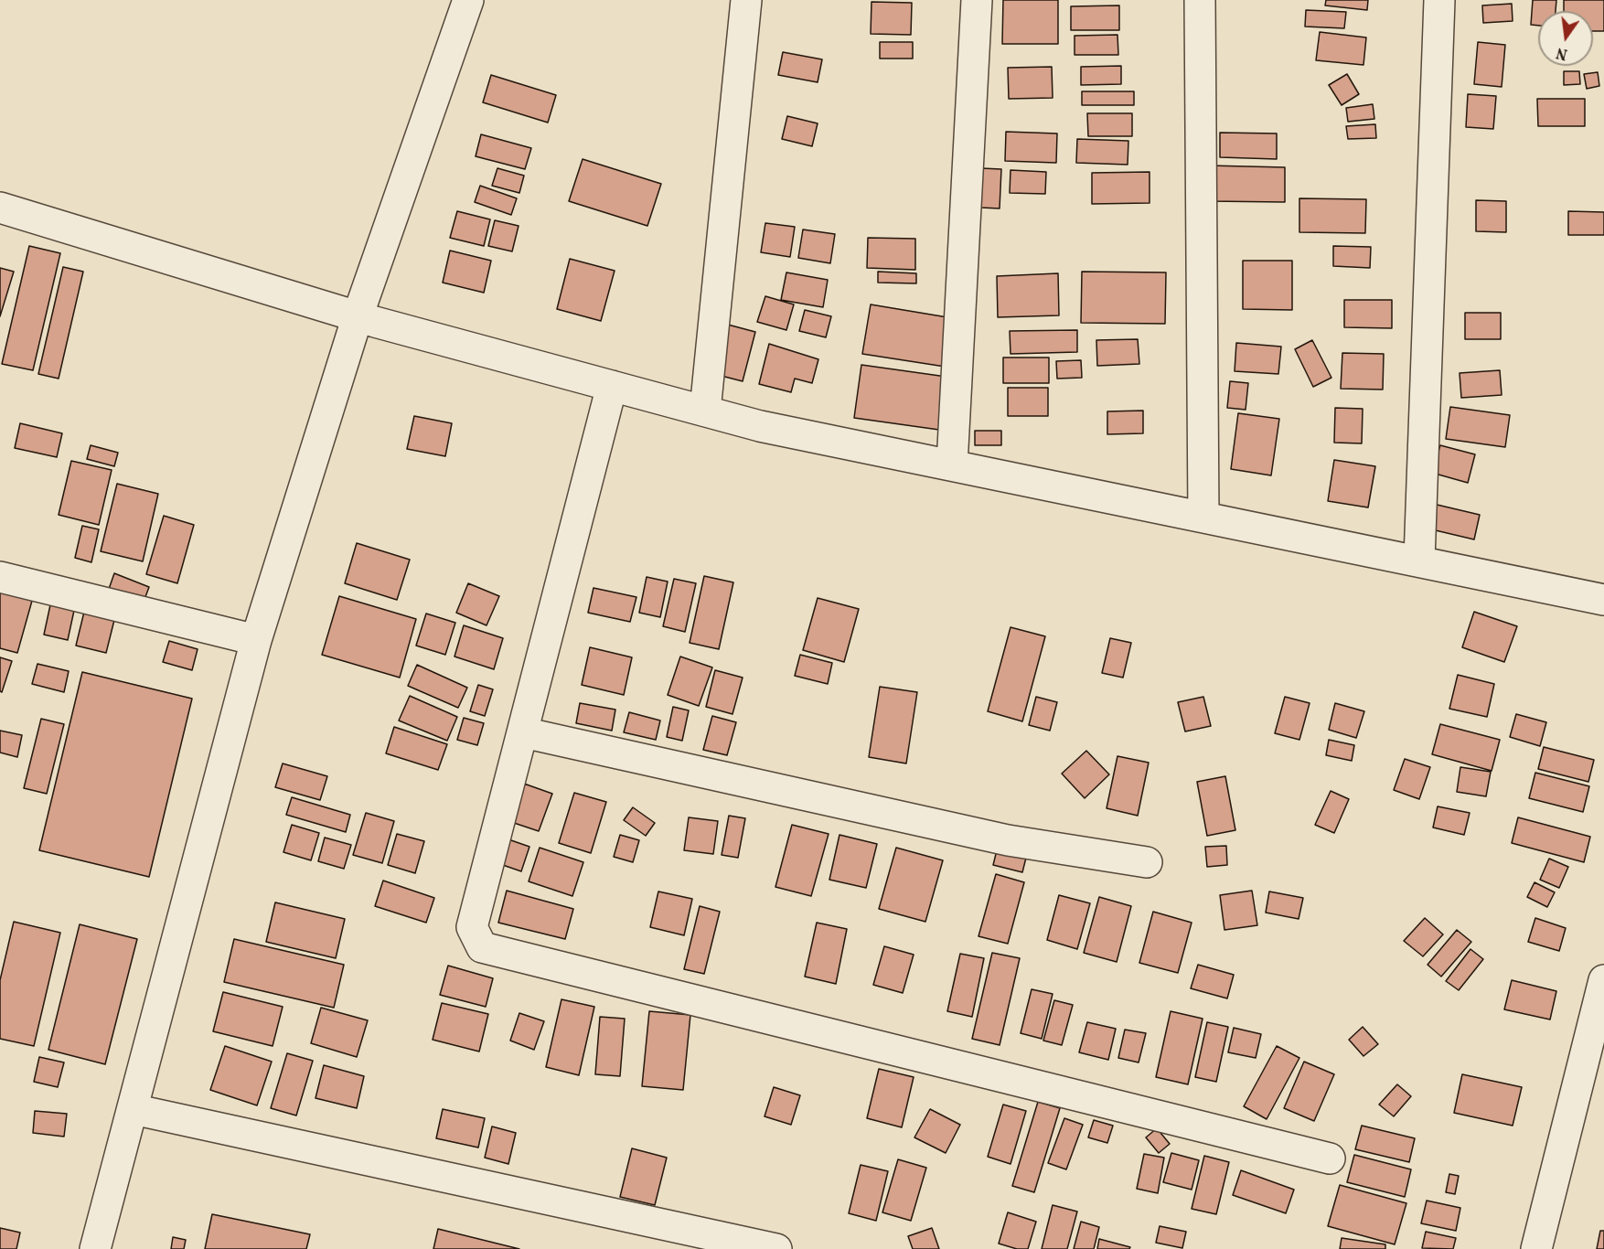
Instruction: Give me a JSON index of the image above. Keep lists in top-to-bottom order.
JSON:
{
  "north": "bottom"
}
